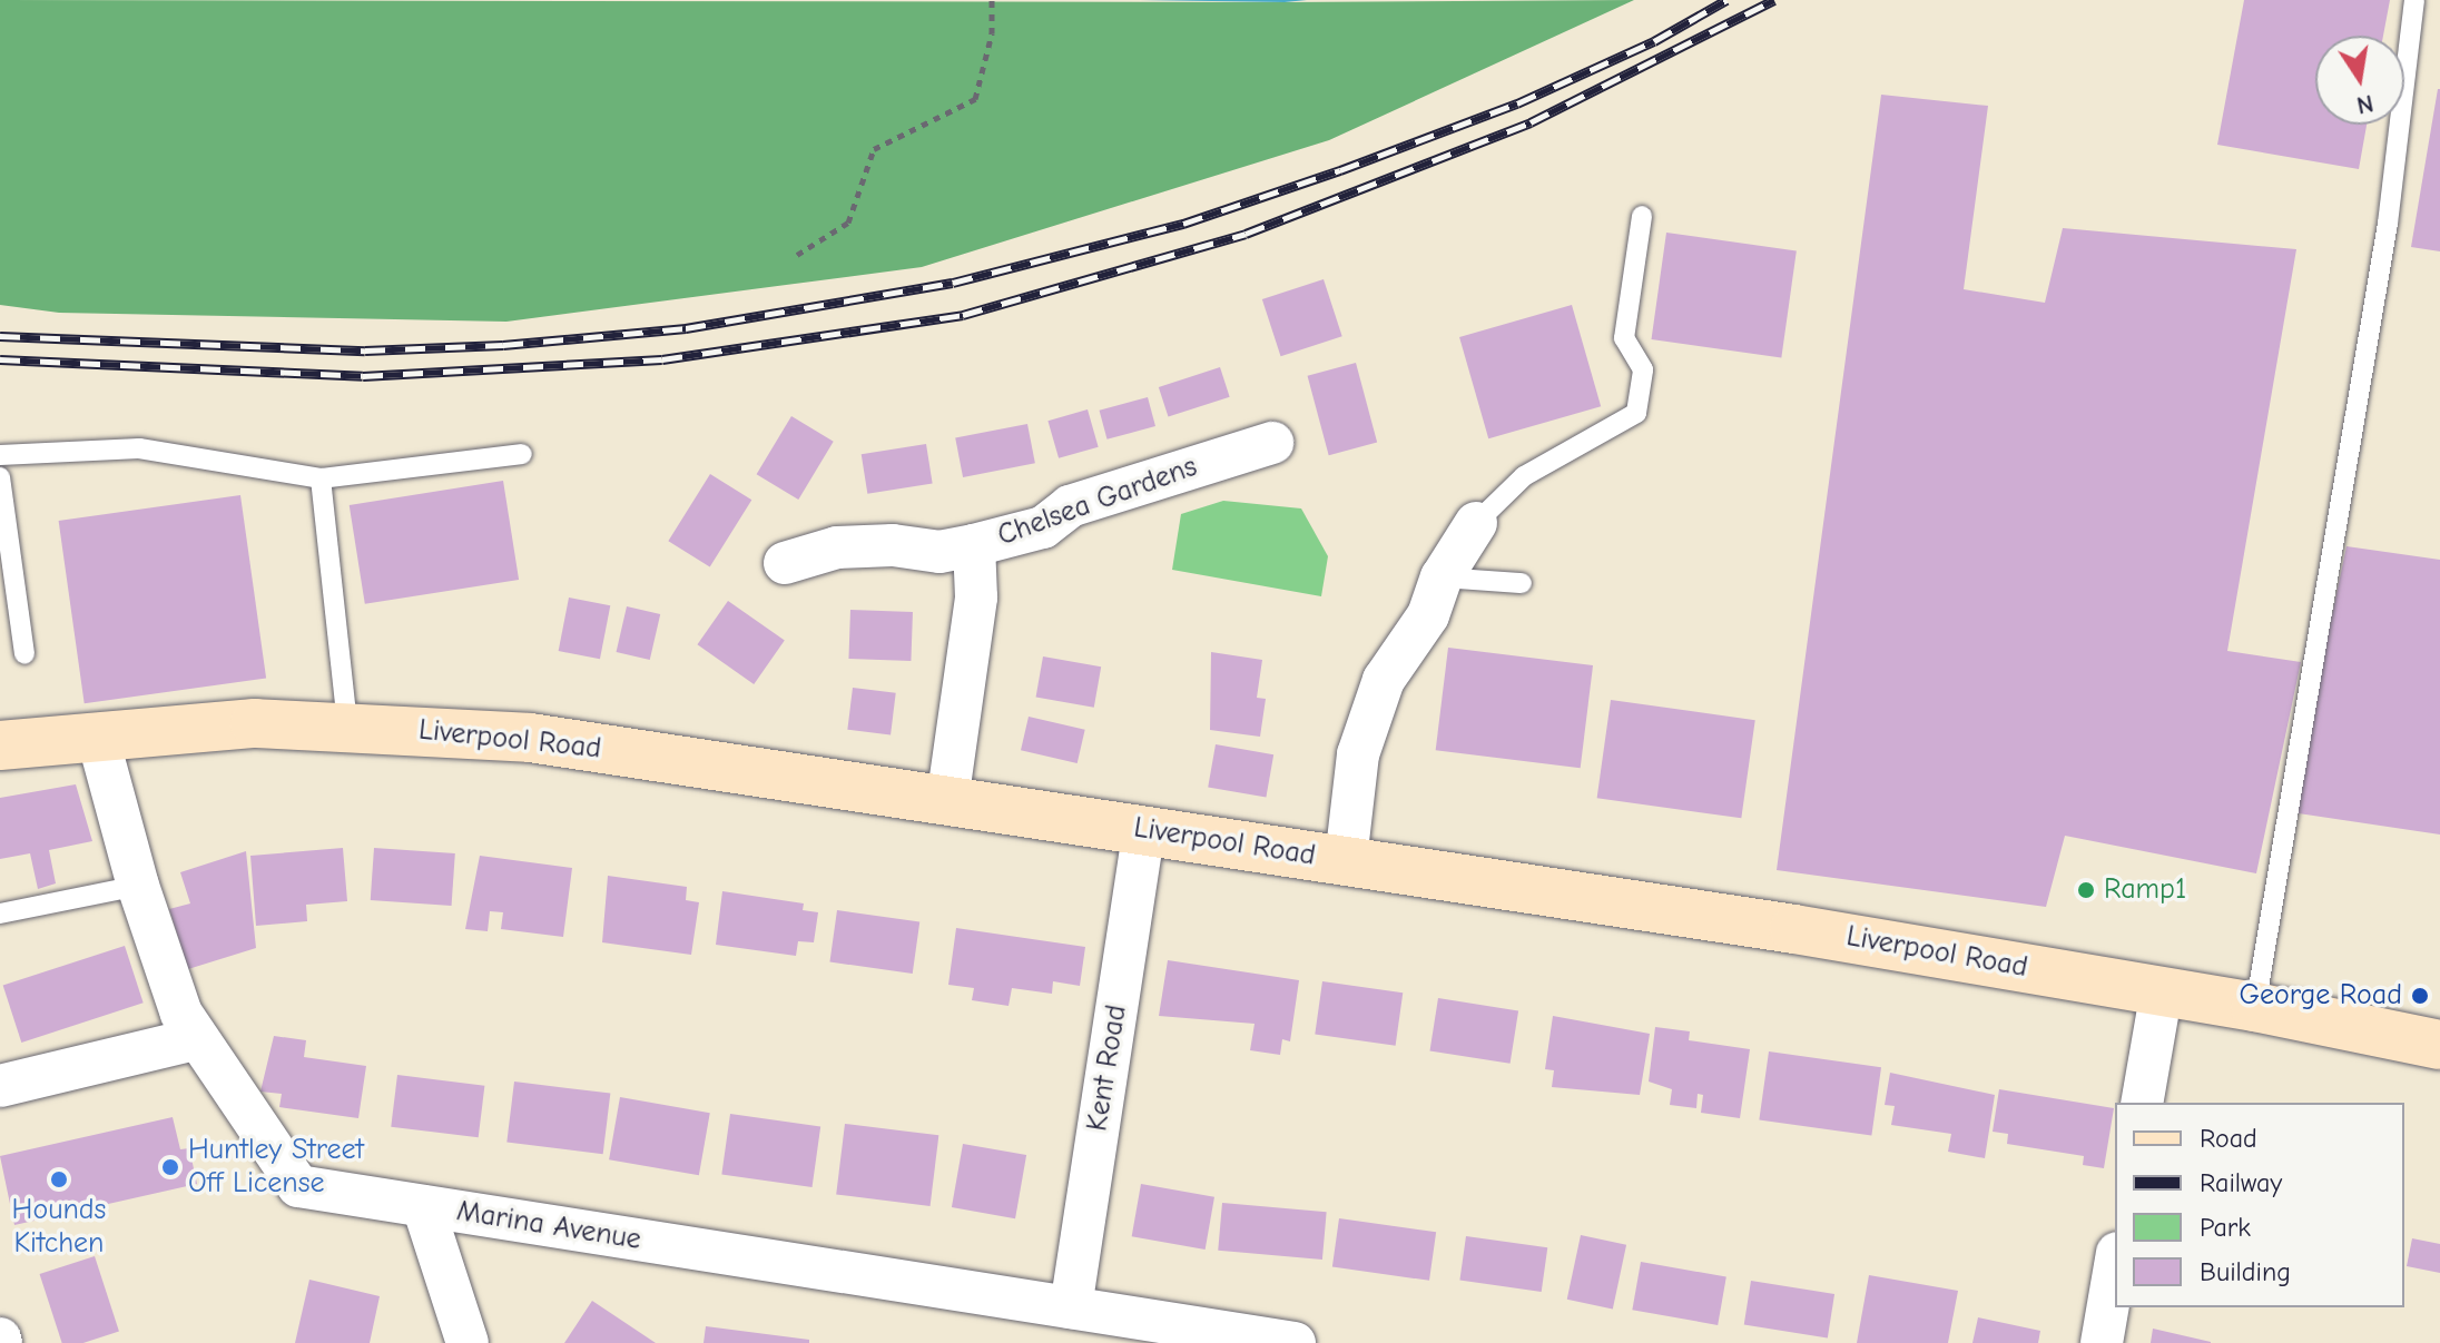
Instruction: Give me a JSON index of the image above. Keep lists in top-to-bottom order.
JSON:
{
  "streets": {
    "street": [
      "Chelsea Gardens",
      "Liverpool Road",
      "Kent Road",
      "Marina Avenue"
    ]
  },
  "crossings": [
    ["Chelsea Gardens", "Liverpool Road"],
    ["Liverpool Road", "Kent Road"],
    ["Liverpool Road", "Marina Avenue"],
    ["Kent Road", "Marina Avenue"]
  ],
  "places": [
    "Ramp1",
    "George Road",
    "Huntley Street Off License",
    "Hounds Kitchen"
  ],
  "legend": [
    "Road",
    "Railway",
    "Park",
    "Building"
  ],
  "north": "bottom"
}
